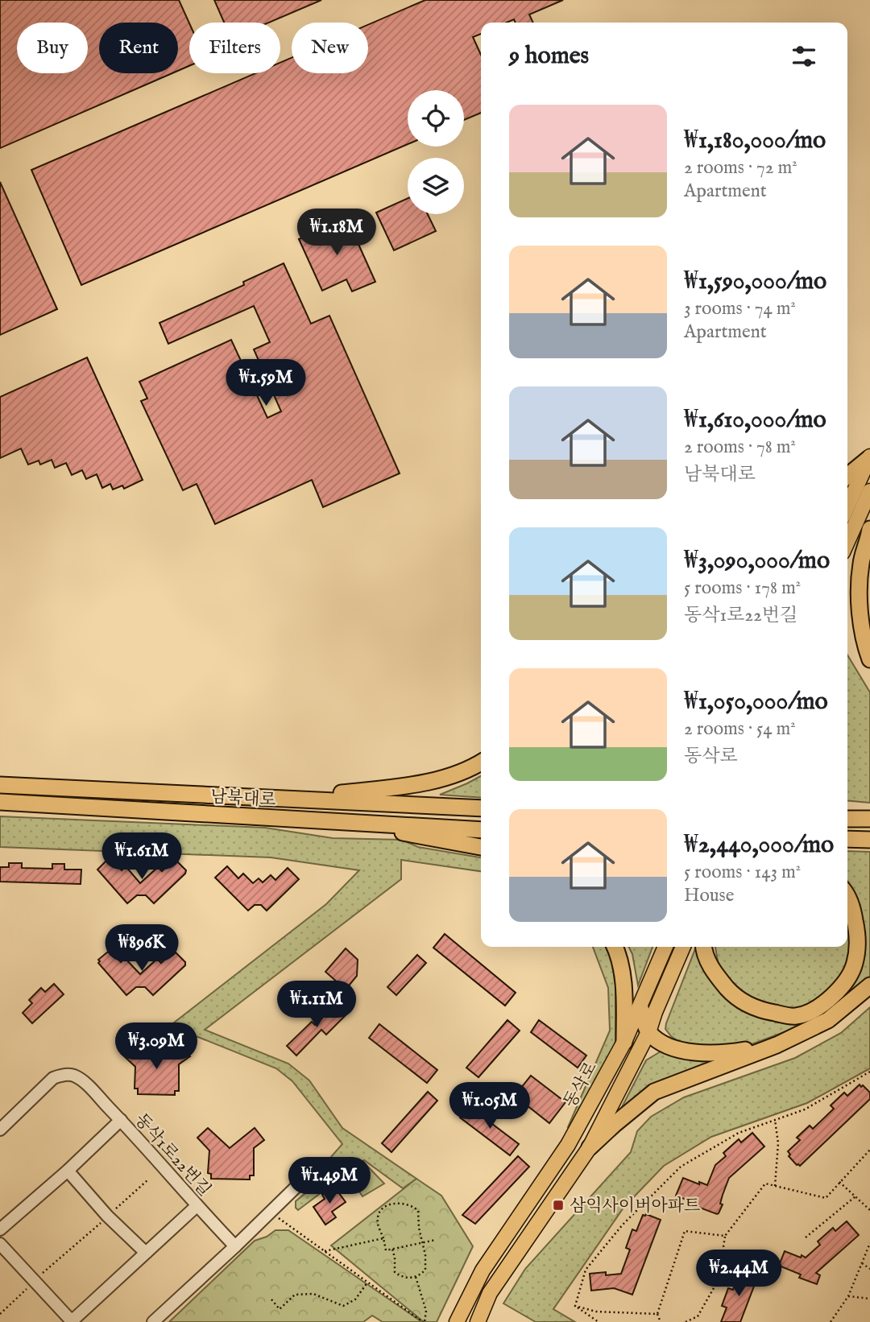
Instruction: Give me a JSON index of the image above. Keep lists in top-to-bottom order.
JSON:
{
  "streets": {
    "highway": ["남북대로"],
    "main road": ["동삭로"],
    "street": ["동삭1로22번길"]
  },
  "places": {
    "transit": ["삼익사이버아파트"]
  },
  "page": {
    "chip": [
      "Buy",
      "Rent",
      "Filters",
      "New"
    ],
    "heading": "9 homes",
    "list": [
      {
        "name": "₩1,180,000/mo",
        "note": "2 rooms · 72 m² · Apartment"
      },
      {
        "name": "₩1,590,000/mo",
        "note": "3 rooms · 74 m² · Apartment"
      },
      {
        "name": "₩1,610,000/mo",
        "note": "2 rooms · 78 m² · 남북대로"
      },
      {
        "name": "₩3,090,000/mo",
        "note": "5 rooms · 178 m² · 동삭1로22번길"
      },
      {
        "name": "₩1,050,000/mo",
        "note": "2 rooms · 54 m² · 동삭로"
      },
      {
        "name": "₩2,440,000/mo",
        "note": "5 rooms · 143 m² · House"
      }
    ],
    "price": [
      "₩1.18M",
      "₩1.59M",
      "₩1.61M",
      "₩896K",
      "₩1.11M",
      "₩3.09M",
      "₩1.05M",
      "₩1.49M",
      "₩2.44M"
    ]
  }
}
